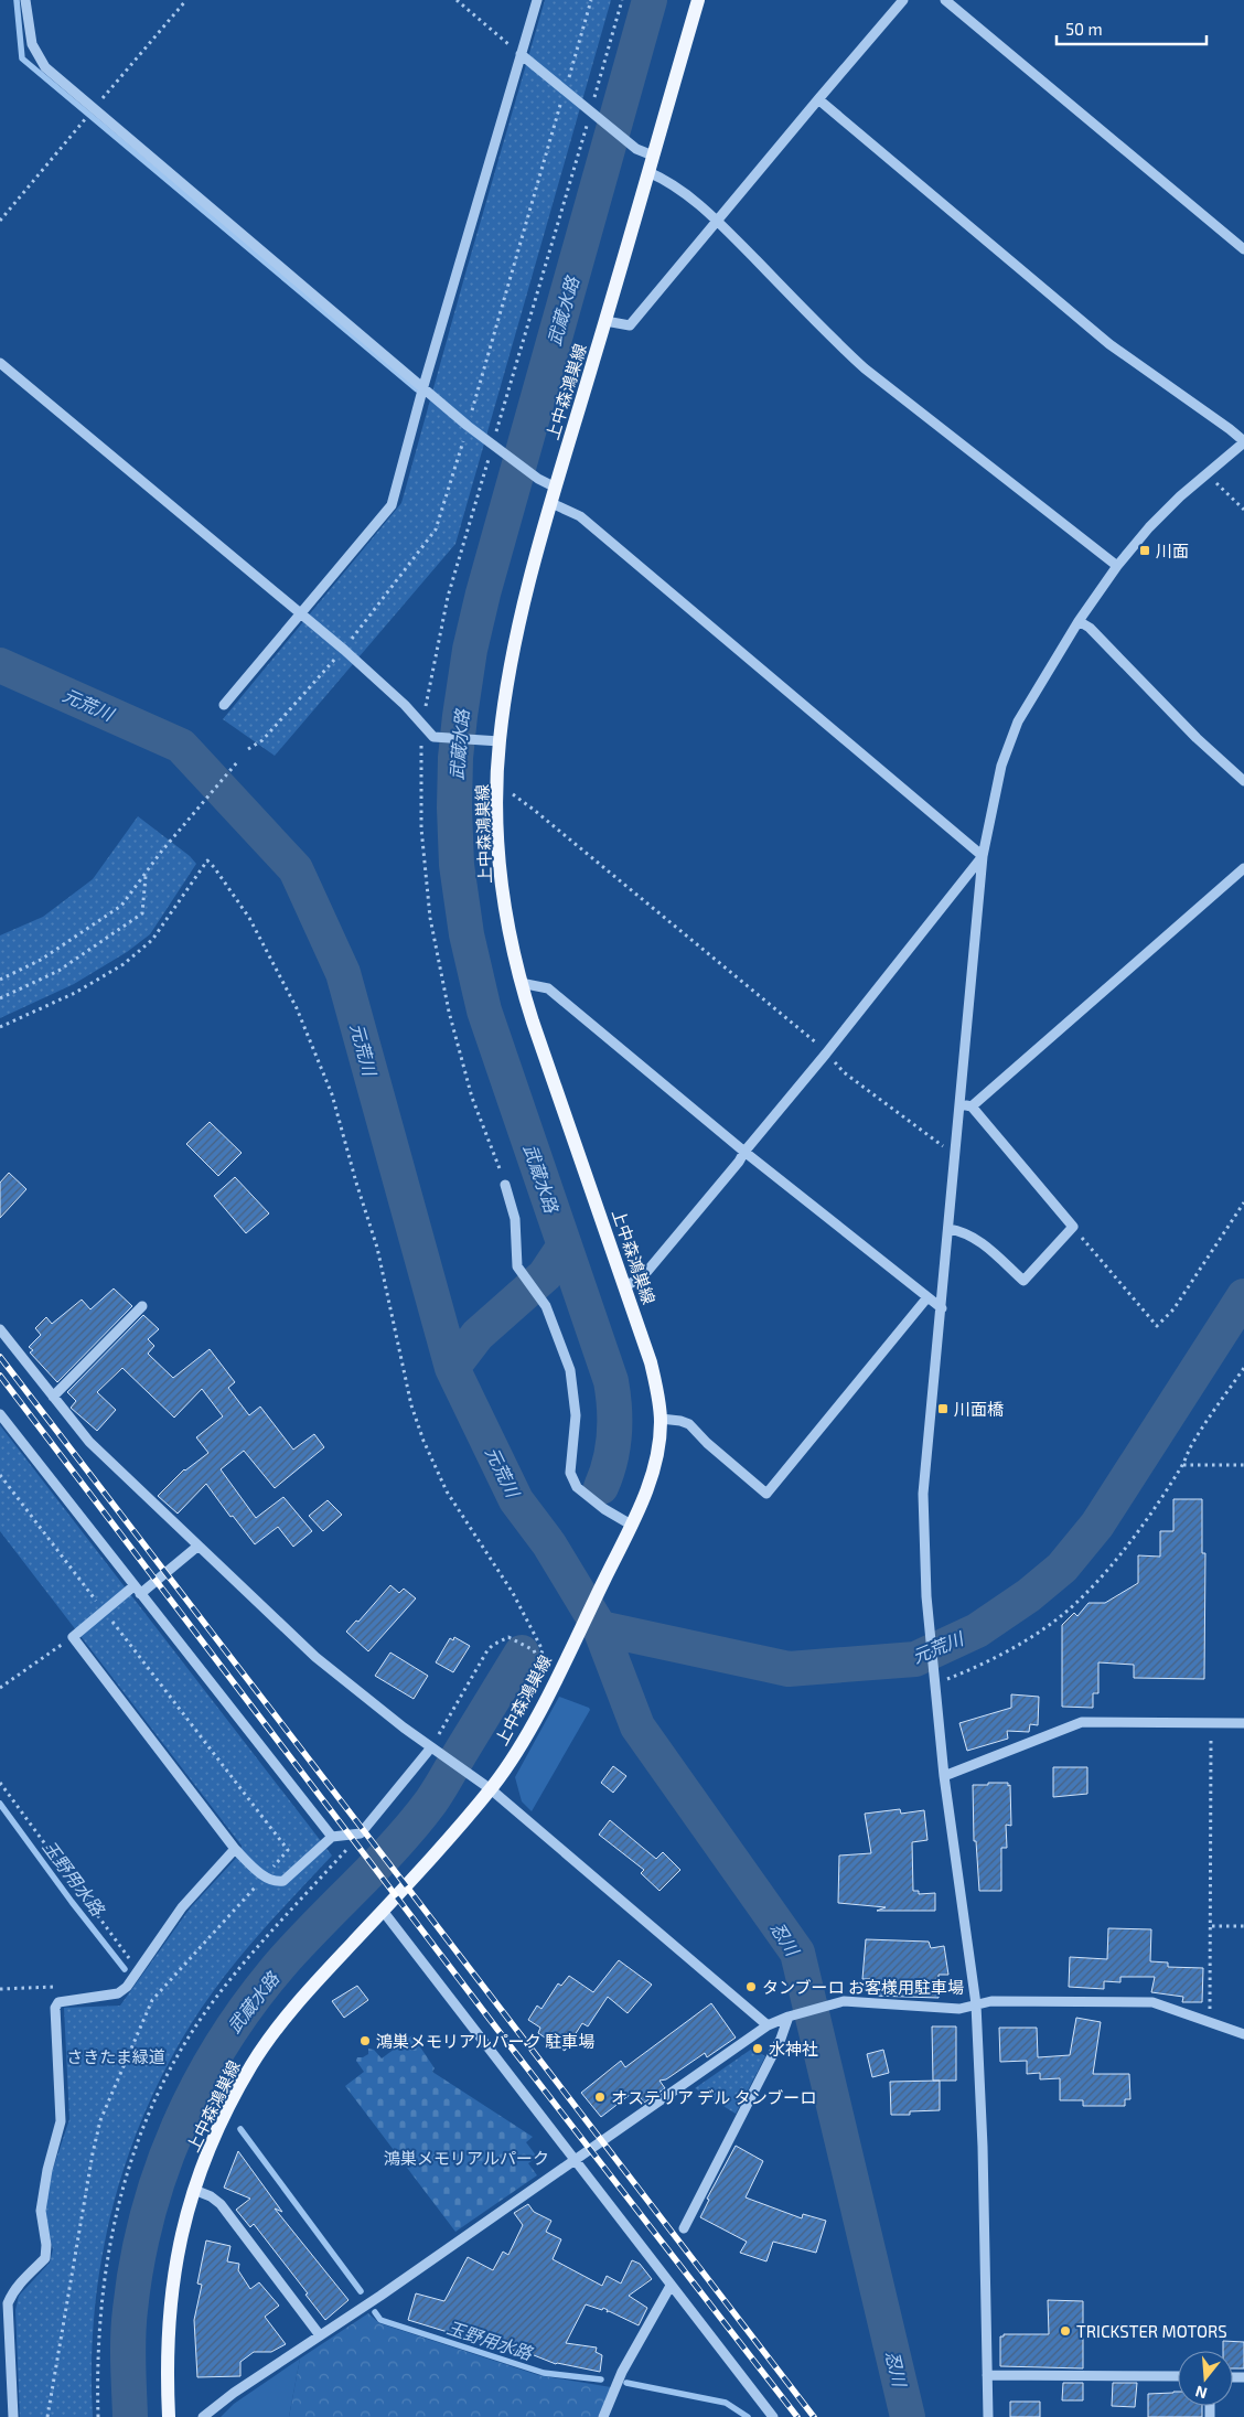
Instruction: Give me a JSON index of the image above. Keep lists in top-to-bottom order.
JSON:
{
  "streets": {
    "main road": ["上中森鴻巣線"]
  },
  "water": [
    "武蔵水路",
    "元荒川",
    "玉野用水路",
    "忍川"
  ],
  "parks": ["さきたま緑道", "鴻巣メモリアルパーク"],
  "places": {
    "transit": ["川面", "川面橋"],
    "other": [
      "タンブーロ お客様用駐車場",
      "鴻巣メモリアルパーク 駐車場",
      "水神社",
      "オステリア デル タンブーロ",
      "TRICKSTER MOTORS"
    ]
  },
  "scale_bar": "50 m",
  "north": "bottom"
}
